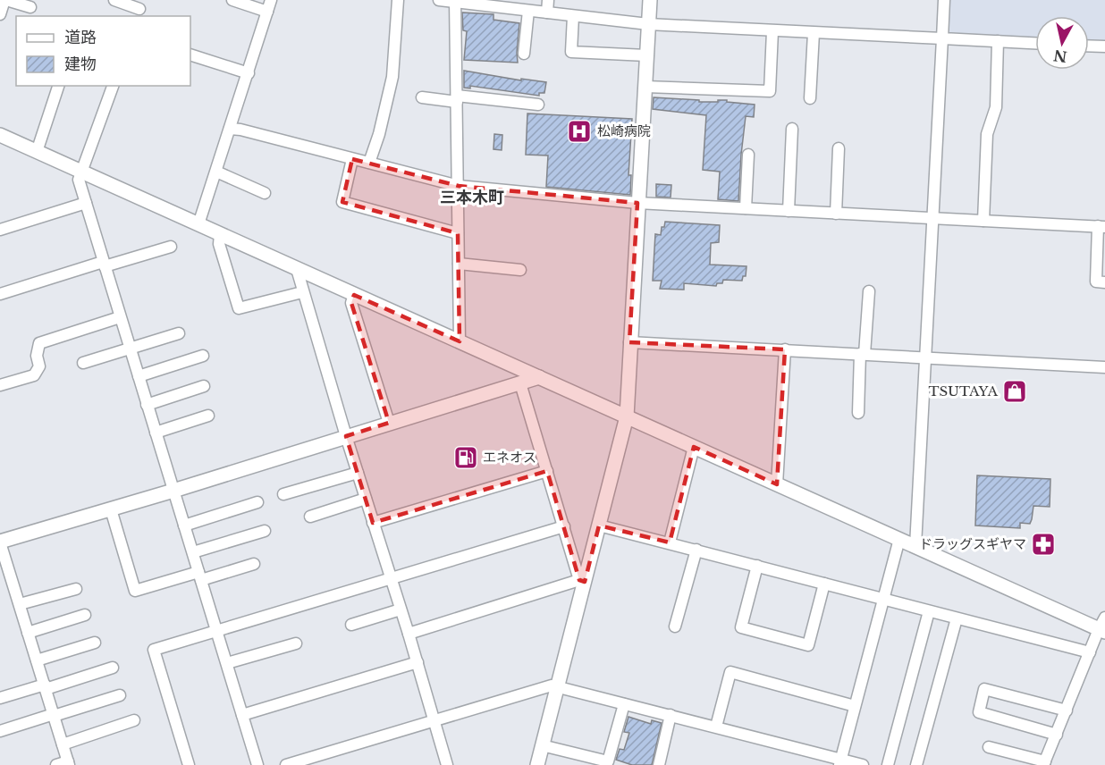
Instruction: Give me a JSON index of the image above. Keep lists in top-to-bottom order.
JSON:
{
  "districts": ["三本木町"],
  "places": {
    "hospital": ["松崎病院"],
    "shop": ["TSUTAYA"],
    "fuel station": ["エネオス"],
    "pharmacy": ["ドラッグスギヤマ"]
  },
  "legend": ["道路", "建物"],
  "north": "bottom"
}
